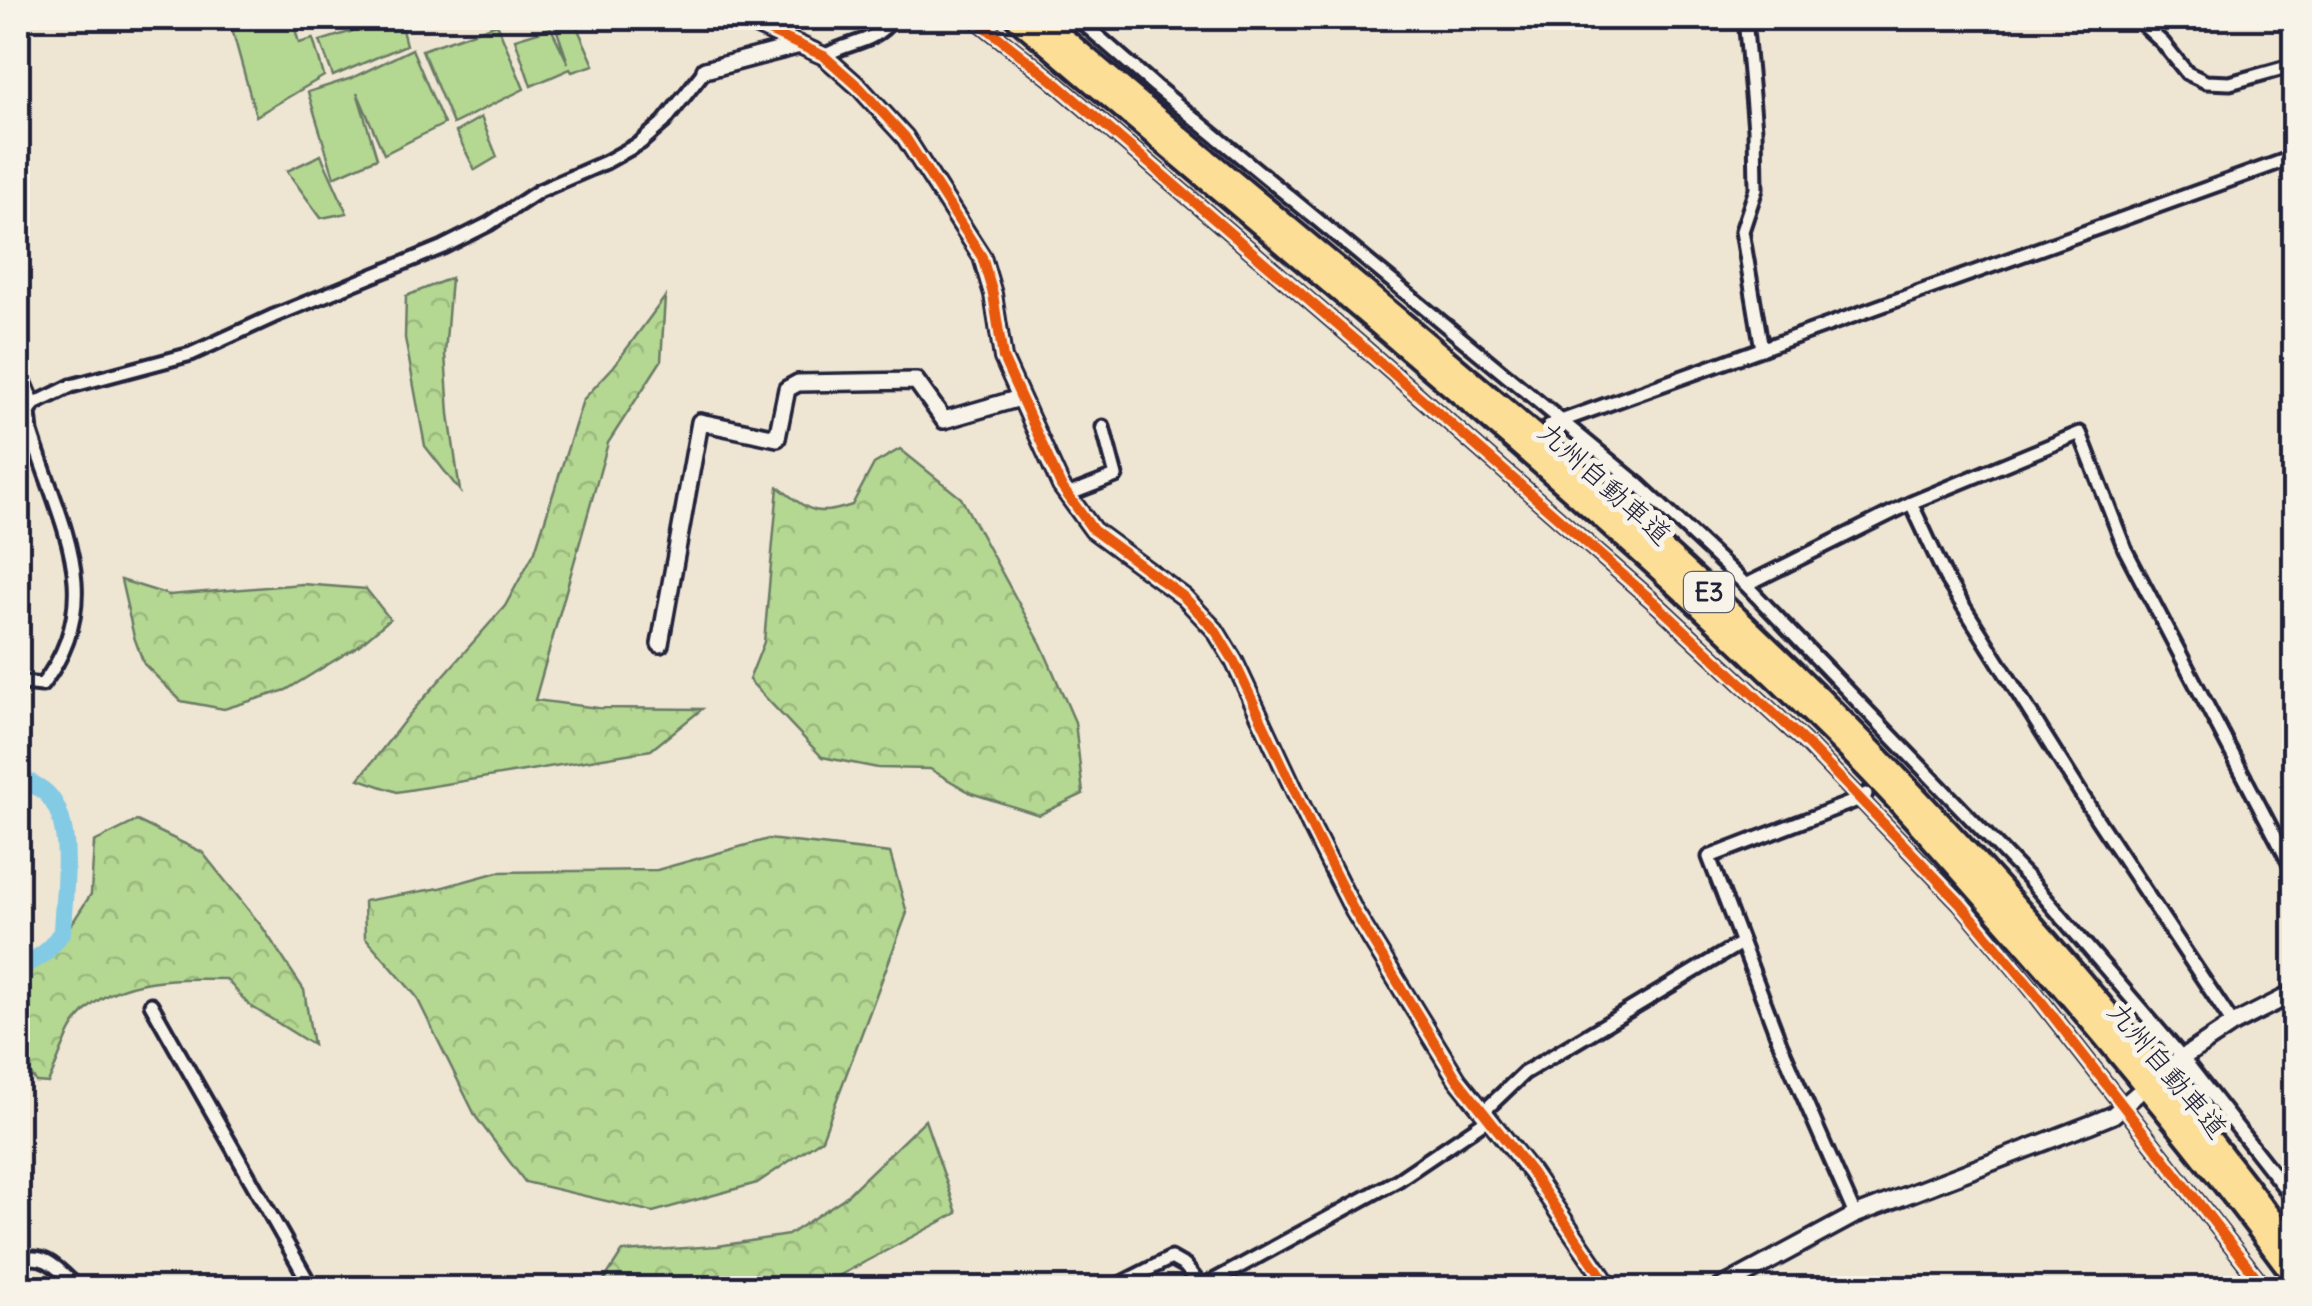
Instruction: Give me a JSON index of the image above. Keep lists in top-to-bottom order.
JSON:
{
  "streets": {
    "highway": ["九州自動車道", "E3"]
  }
}
